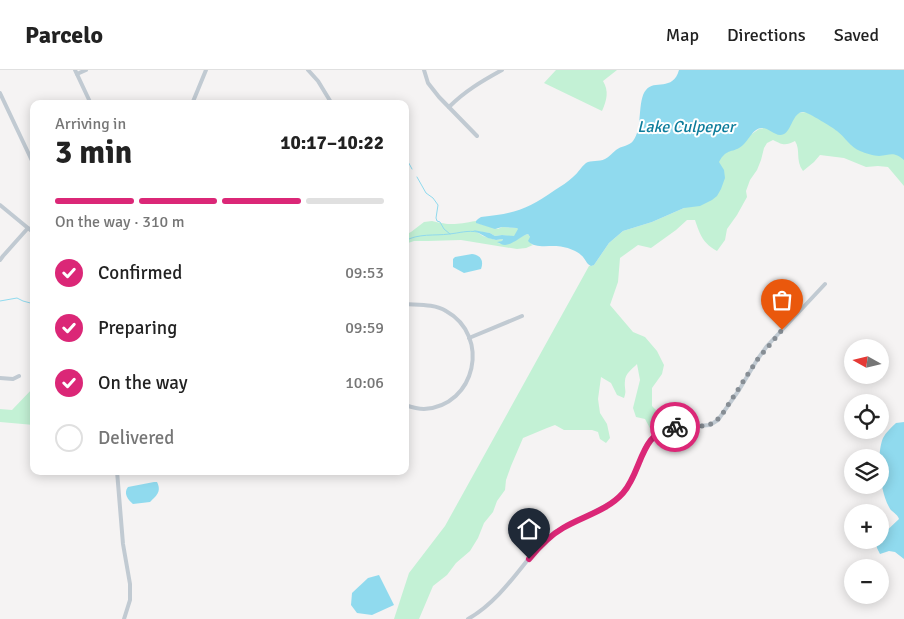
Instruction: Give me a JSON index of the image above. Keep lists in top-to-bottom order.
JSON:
{
  "water": ["Lake Culpeper"],
  "north": "left",
  "page": {
    "header": "Parcelo",
    "nav": ["Map", "Directions", "Saved"],
    "heading": ["3 min", "Arriving in", "10:17–10:22"],
    "bar": "On the way · 310 m",
    "list": [
      ["Confirmed", "09:53"],
      ["Preparing", "09:59"],
      ["On the way", "10:06"],
      "Delivered"
    ],
    "map_buttons": ["+", "−"]
  }
}
